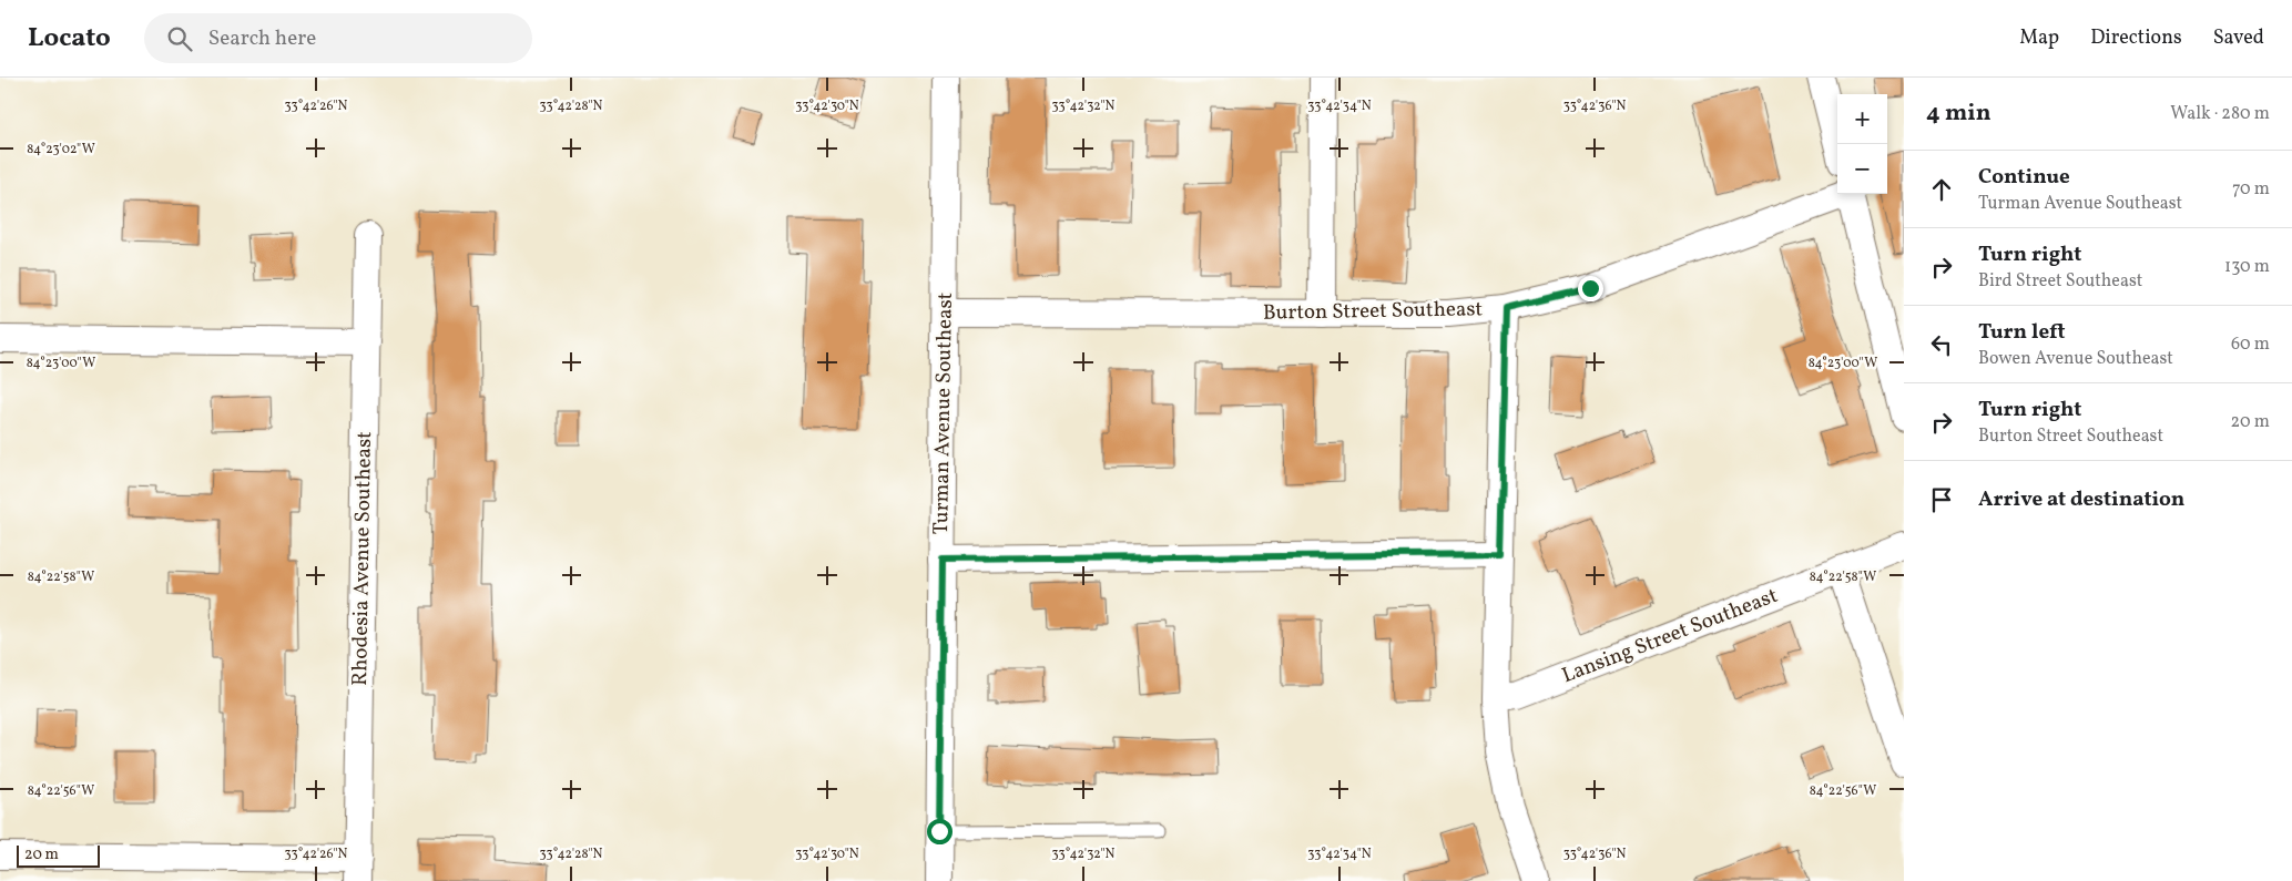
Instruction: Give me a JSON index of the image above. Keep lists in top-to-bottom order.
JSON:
{
  "streets": {
    "street": [
      "Burton Street Southeast",
      "Turman Avenue Southeast",
      "Rhodesia Avenue Southeast",
      "Lansing Street Southeast"
    ]
  },
  "crossings": [
    ["Burton Street Southeast", "Turman Avenue Southeast"]
  ],
  "scale_bar": "20 m",
  "page": {
    "header": "Locato",
    "search": "Search here",
    "nav": ["Map", "Directions", "Saved"],
    "heading": ["4 min", "Walk · 280 m"],
    "map_buttons": ["+", "−"],
    "list": [
      ["Continue", "Turman Avenue Southeast", "70 m"],
      ["Turn right", "Bird Street Southeast", "130 m"],
      ["Turn left", "Bowen Avenue Southeast", "60 m"],
      ["Turn right", "Burton Street Southeast", "20 m"],
      "Arrive at destination"
    ],
    "scale": "20 m"
  },
  "coordinates": [
    "33°42'26\"N",
    "33°42'28\"N",
    "33°42'30\"N",
    "33°42'32\"N",
    "33°42'34\"N",
    "33°42'36\"N",
    "84°23'02\"W",
    "84°23'00\"W",
    "84°22'58\"W",
    "84°22'56\"W"
  ]
}
